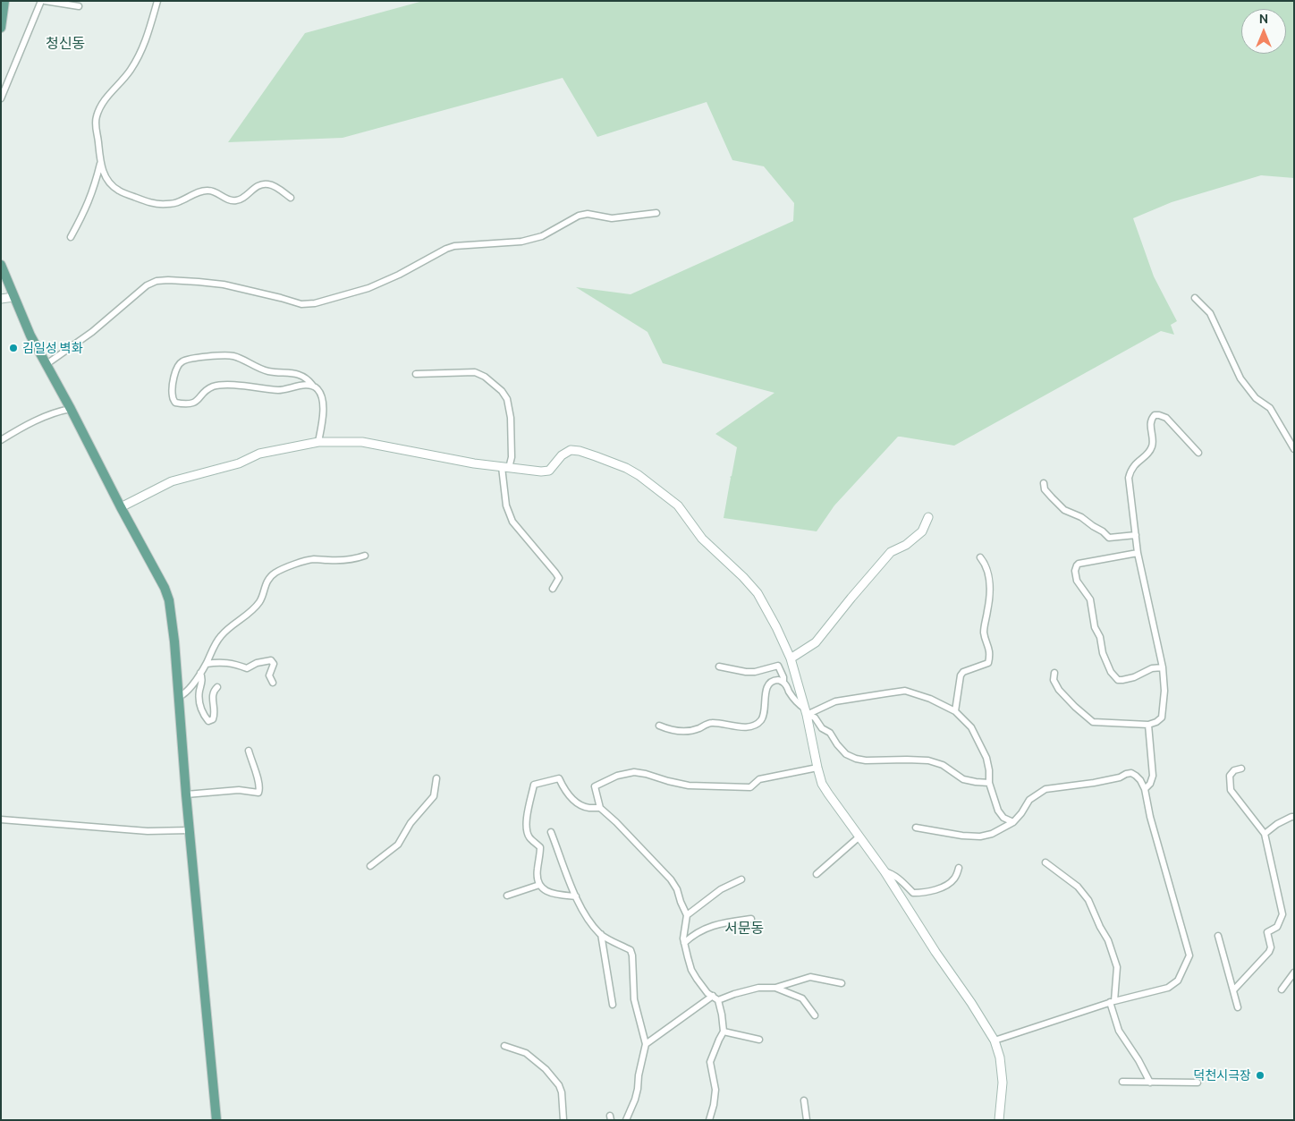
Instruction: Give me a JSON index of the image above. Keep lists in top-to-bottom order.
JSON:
{
  "districts": ["청신동", "서문동"],
  "places": ["김일성 벽화", "덕천시극장"],
  "north": "top"
}
